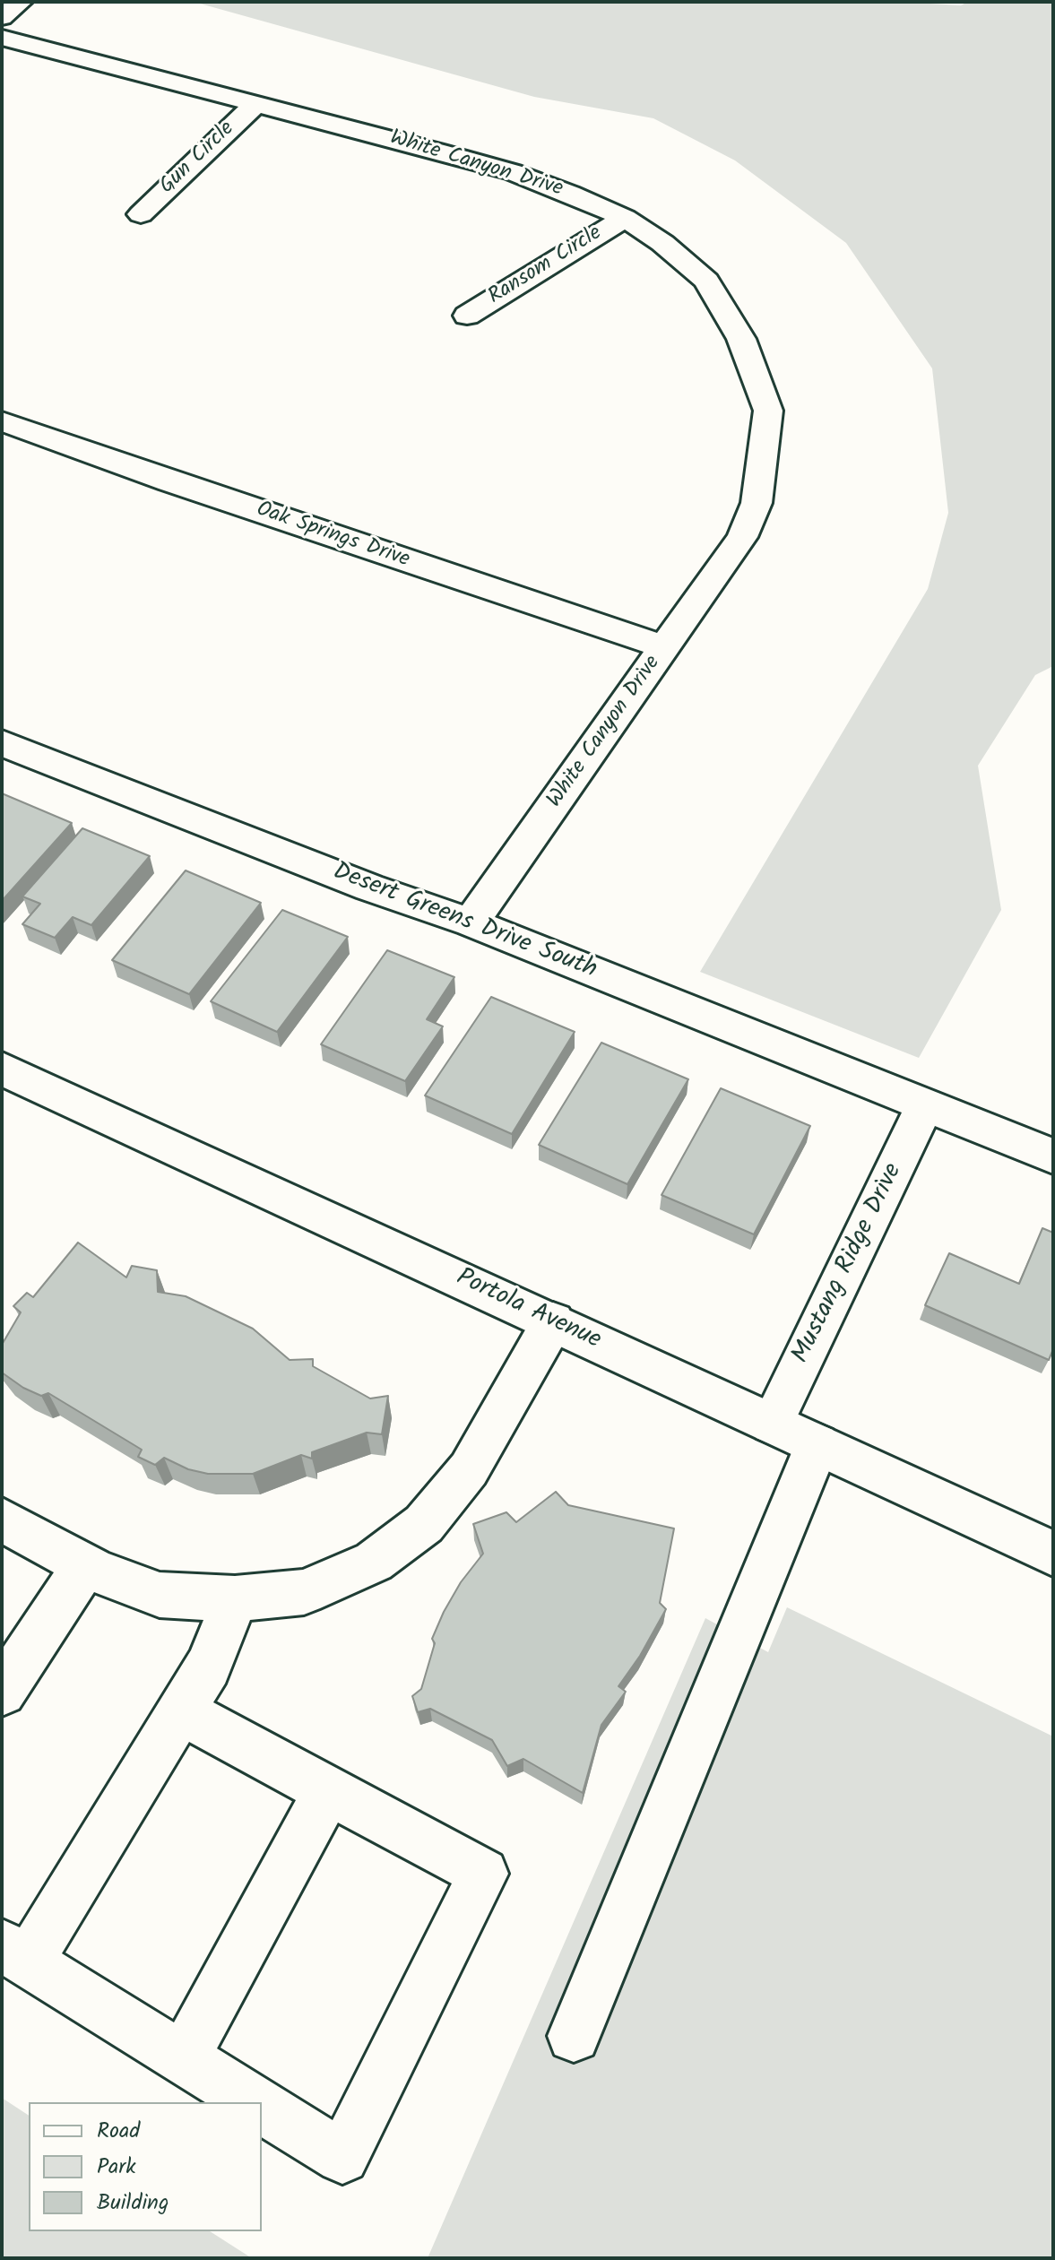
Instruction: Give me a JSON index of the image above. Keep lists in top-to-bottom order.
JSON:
{
  "streets": {
    "street": [
      "Gun Circle",
      "White Canyon Drive",
      "Ransom Circle",
      "Oak Springs Drive",
      "Desert Greens Drive South",
      "Mustang Ridge Drive",
      "Portola Avenue"
    ]
  },
  "crossings": [
    ["Gun Circle", "White Canyon Drive"],
    ["White Canyon Drive", "Ransom Circle"],
    ["White Canyon Drive", "Oak Springs Drive"],
    ["White Canyon Drive", "Desert Greens Drive South"],
    ["Desert Greens Drive South", "Mustang Ridge Drive"],
    ["Mustang Ridge Drive", "Portola Avenue"]
  ],
  "legend": ["Road", "Park", "Building"]
}
